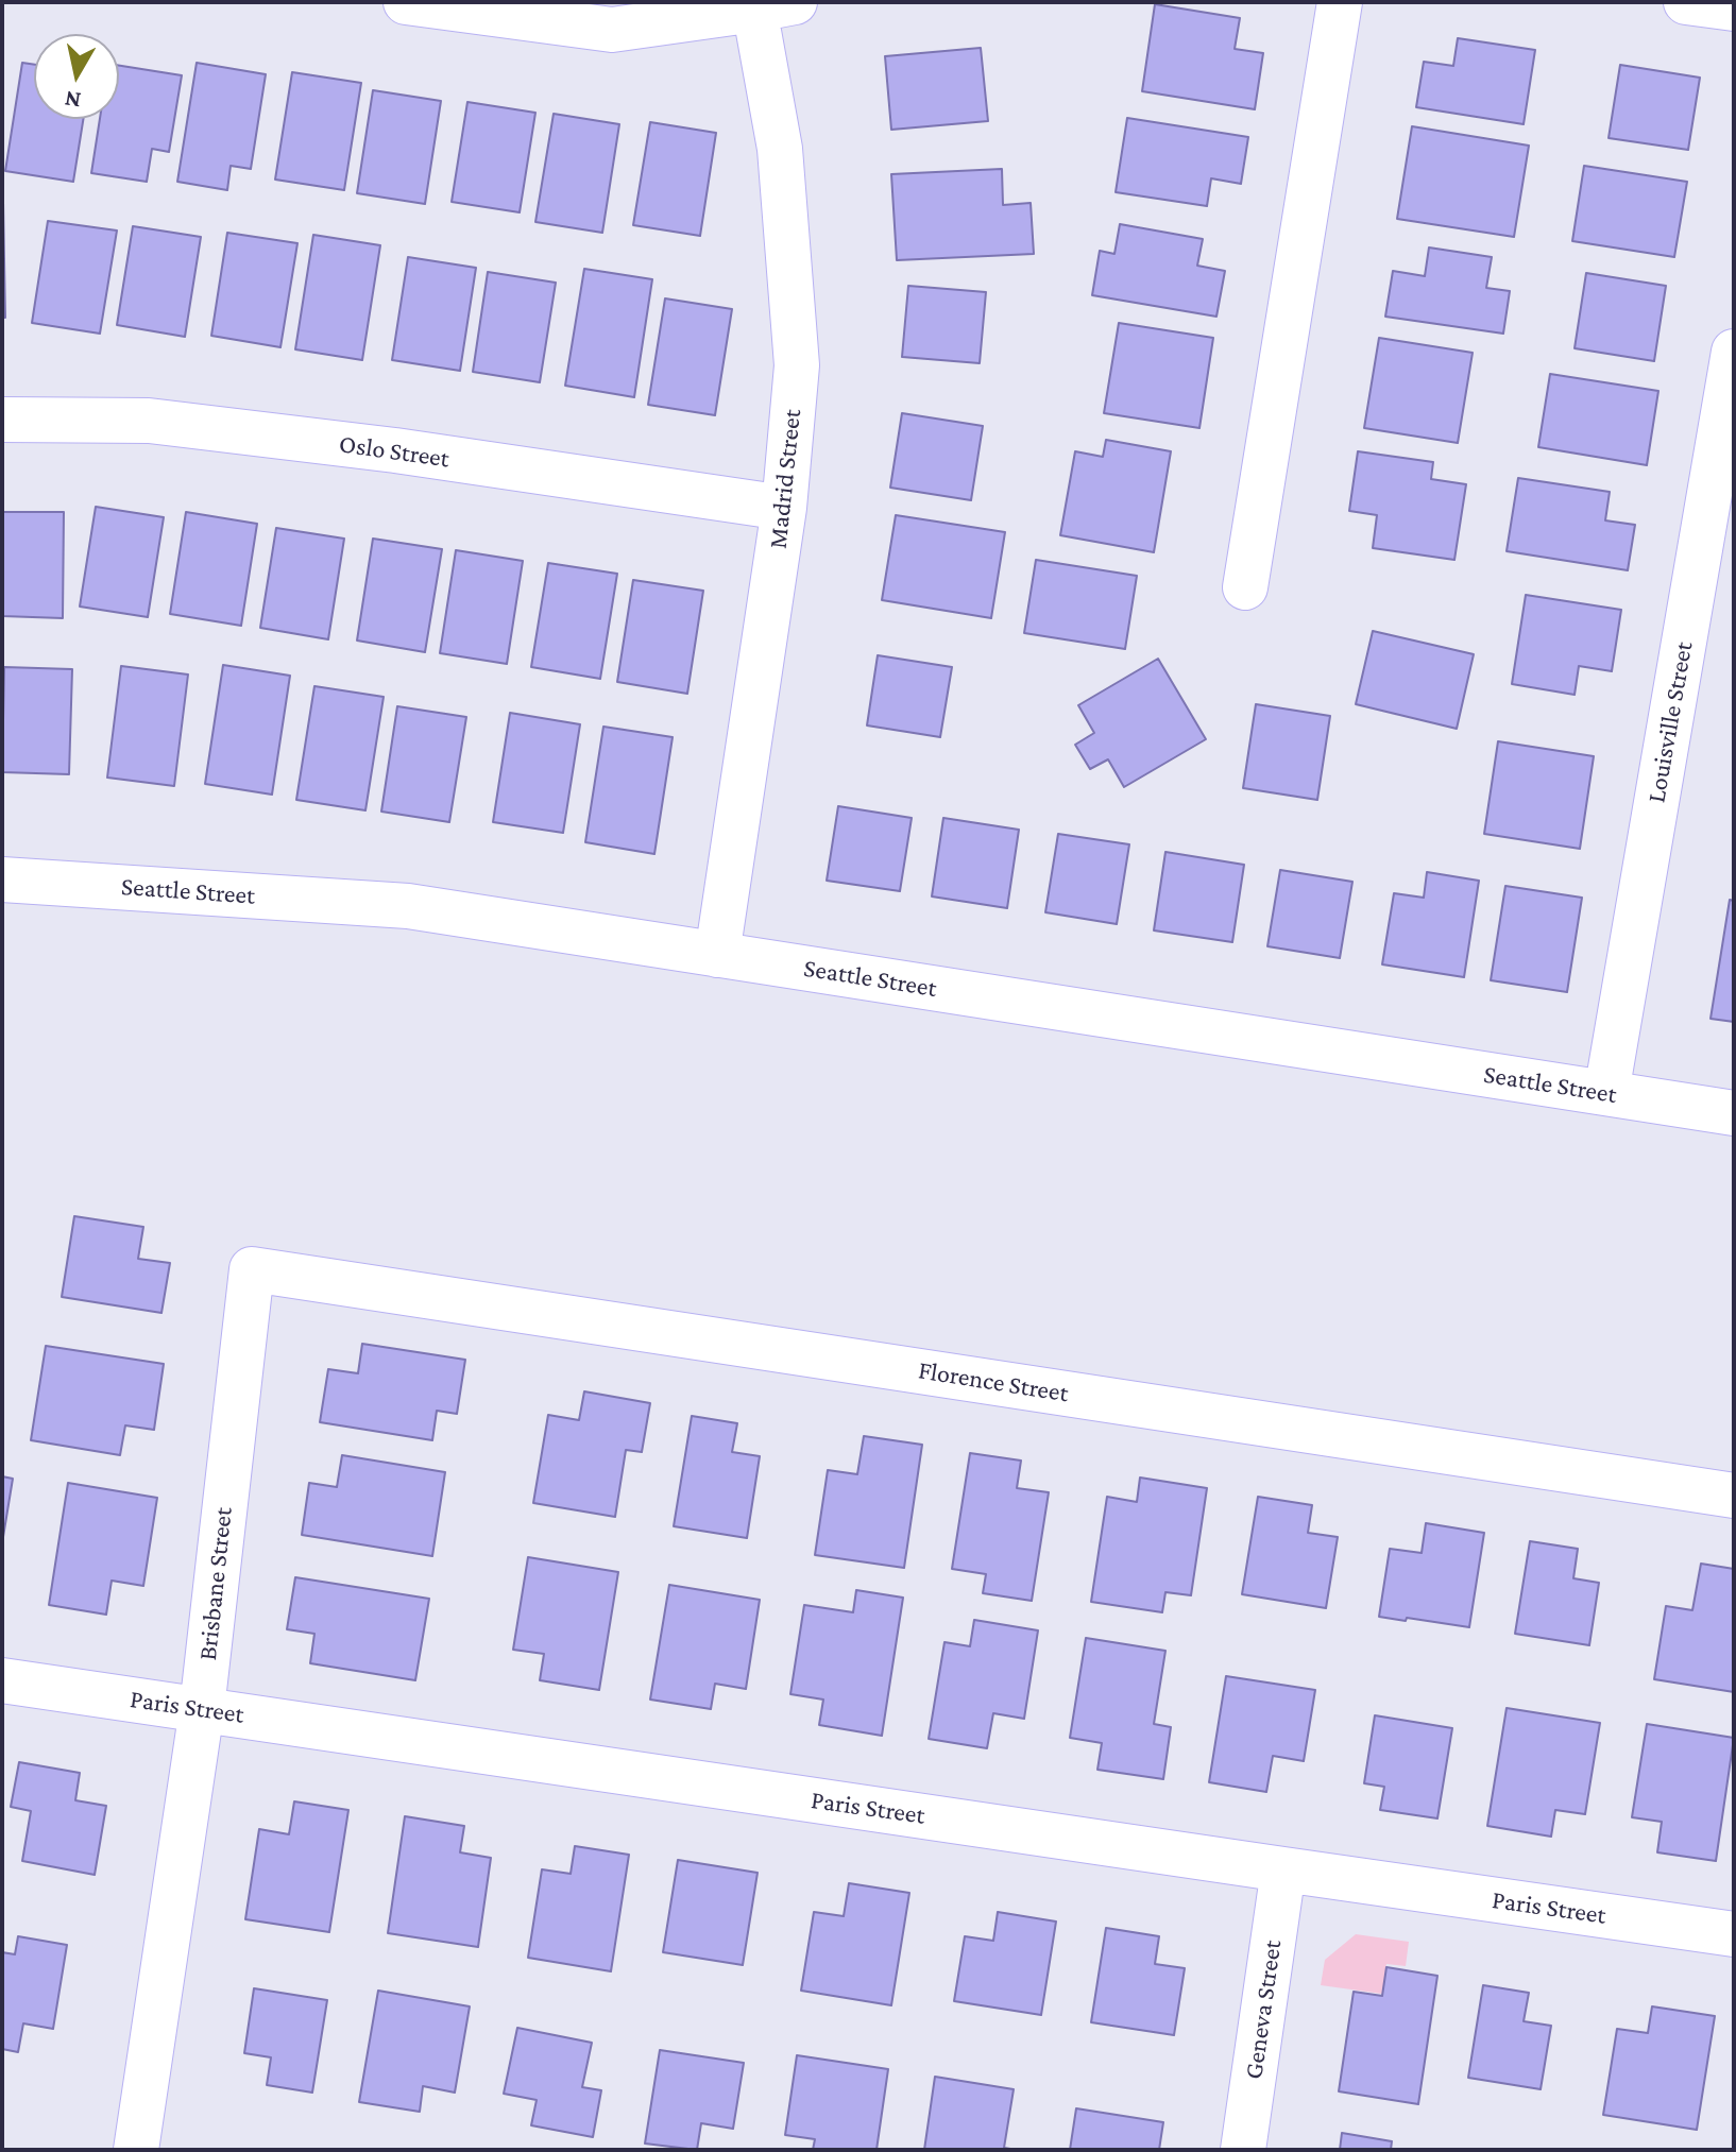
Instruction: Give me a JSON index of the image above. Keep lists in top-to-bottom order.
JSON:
{
  "streets": {
    "street": [
      "Oslo Street",
      "Madrid Street",
      "Louisville Street",
      "Seattle Street",
      "Florence Street",
      "Brisbane Street",
      "Paris Street",
      "Geneva Street"
    ]
  },
  "crossings": [
    ["Oslo Street", "Madrid Street"],
    ["Madrid Street", "Seattle Street"],
    ["Louisville Street", "Seattle Street"],
    ["Florence Street", "Brisbane Street"],
    ["Brisbane Street", "Paris Street"],
    ["Paris Street", "Geneva Street"]
  ],
  "north": "bottom"
}
